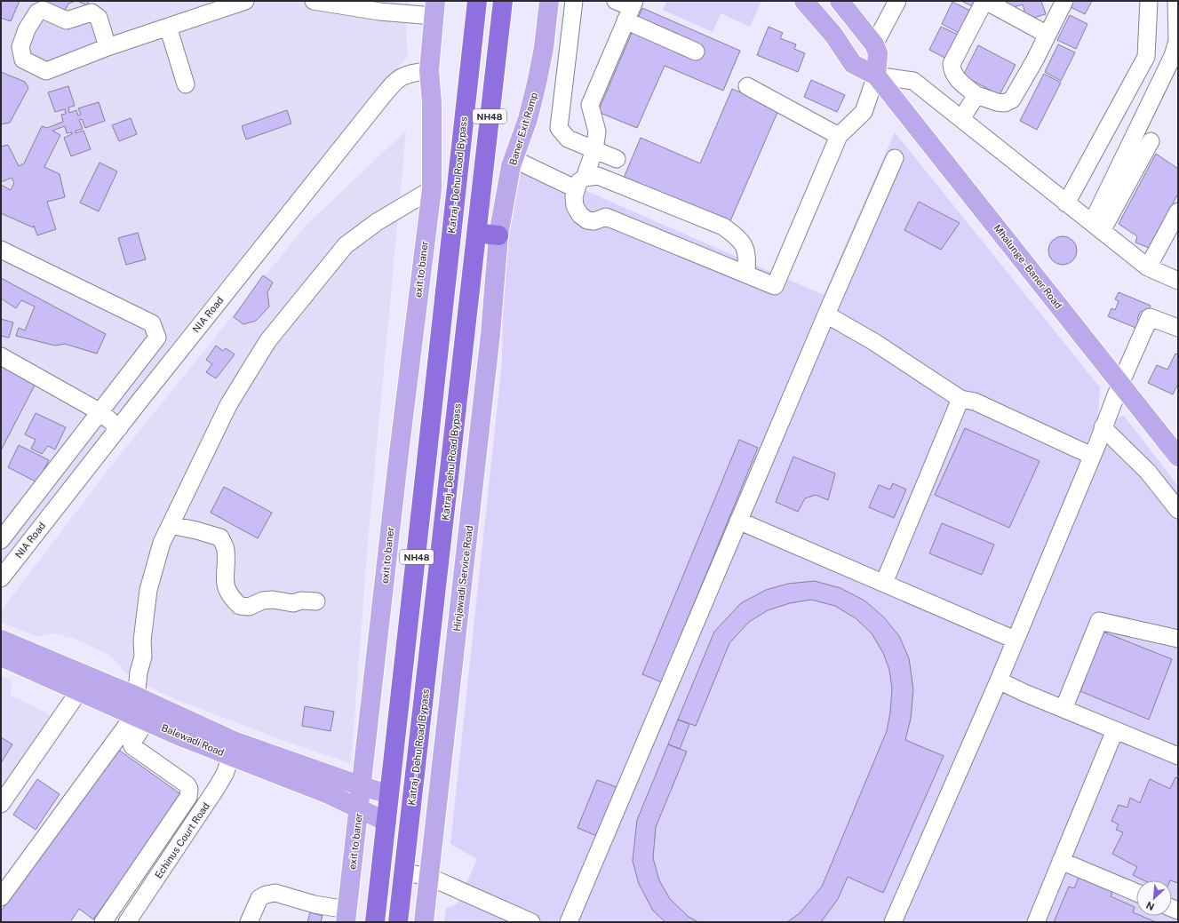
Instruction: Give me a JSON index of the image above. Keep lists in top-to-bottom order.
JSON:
{
  "streets": {
    "highway": ["NH48", "Katraj - Dehu Road Bypass"],
    "main road": [
      "Baner Exit Ramp",
      "Mhalunge - Baner Road",
      "exit to baner",
      "Hinjawadi Service Road",
      "Balewadi Road"
    ],
    "street": ["NIA Road", "Echinus Court Road"]
  },
  "crossings": [
    ["Baner Exit Ramp", "Hinjawadi Service Road"],
    ["Katraj - Dehu Road Bypass", "Balewadi Road"],
    ["exit to baner", "Balewadi Road"],
    ["Balewadi Road", "Echinus Court Road"]
  ],
  "north": "bottom left"
}
